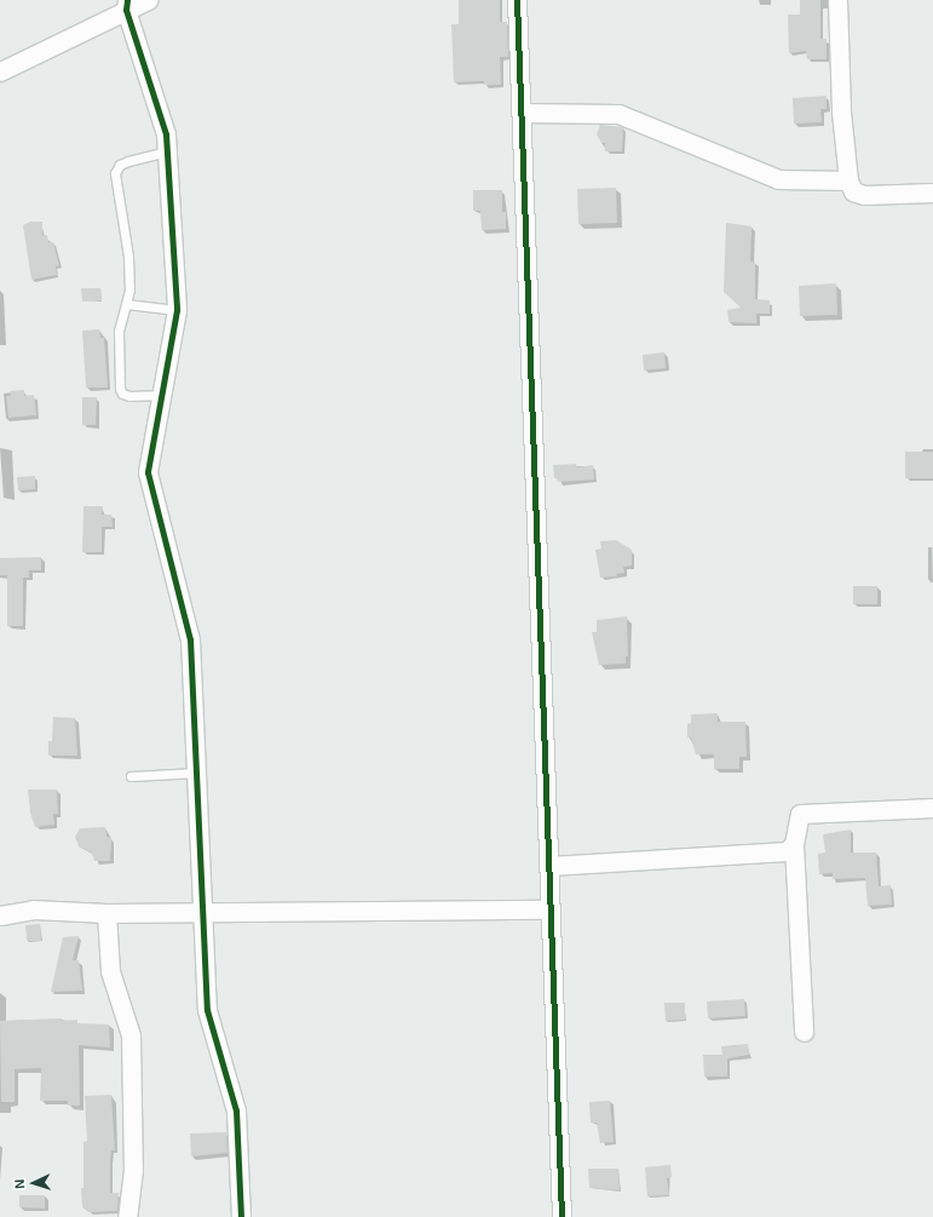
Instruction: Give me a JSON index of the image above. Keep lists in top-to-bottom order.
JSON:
{
  "north": "left"
}
